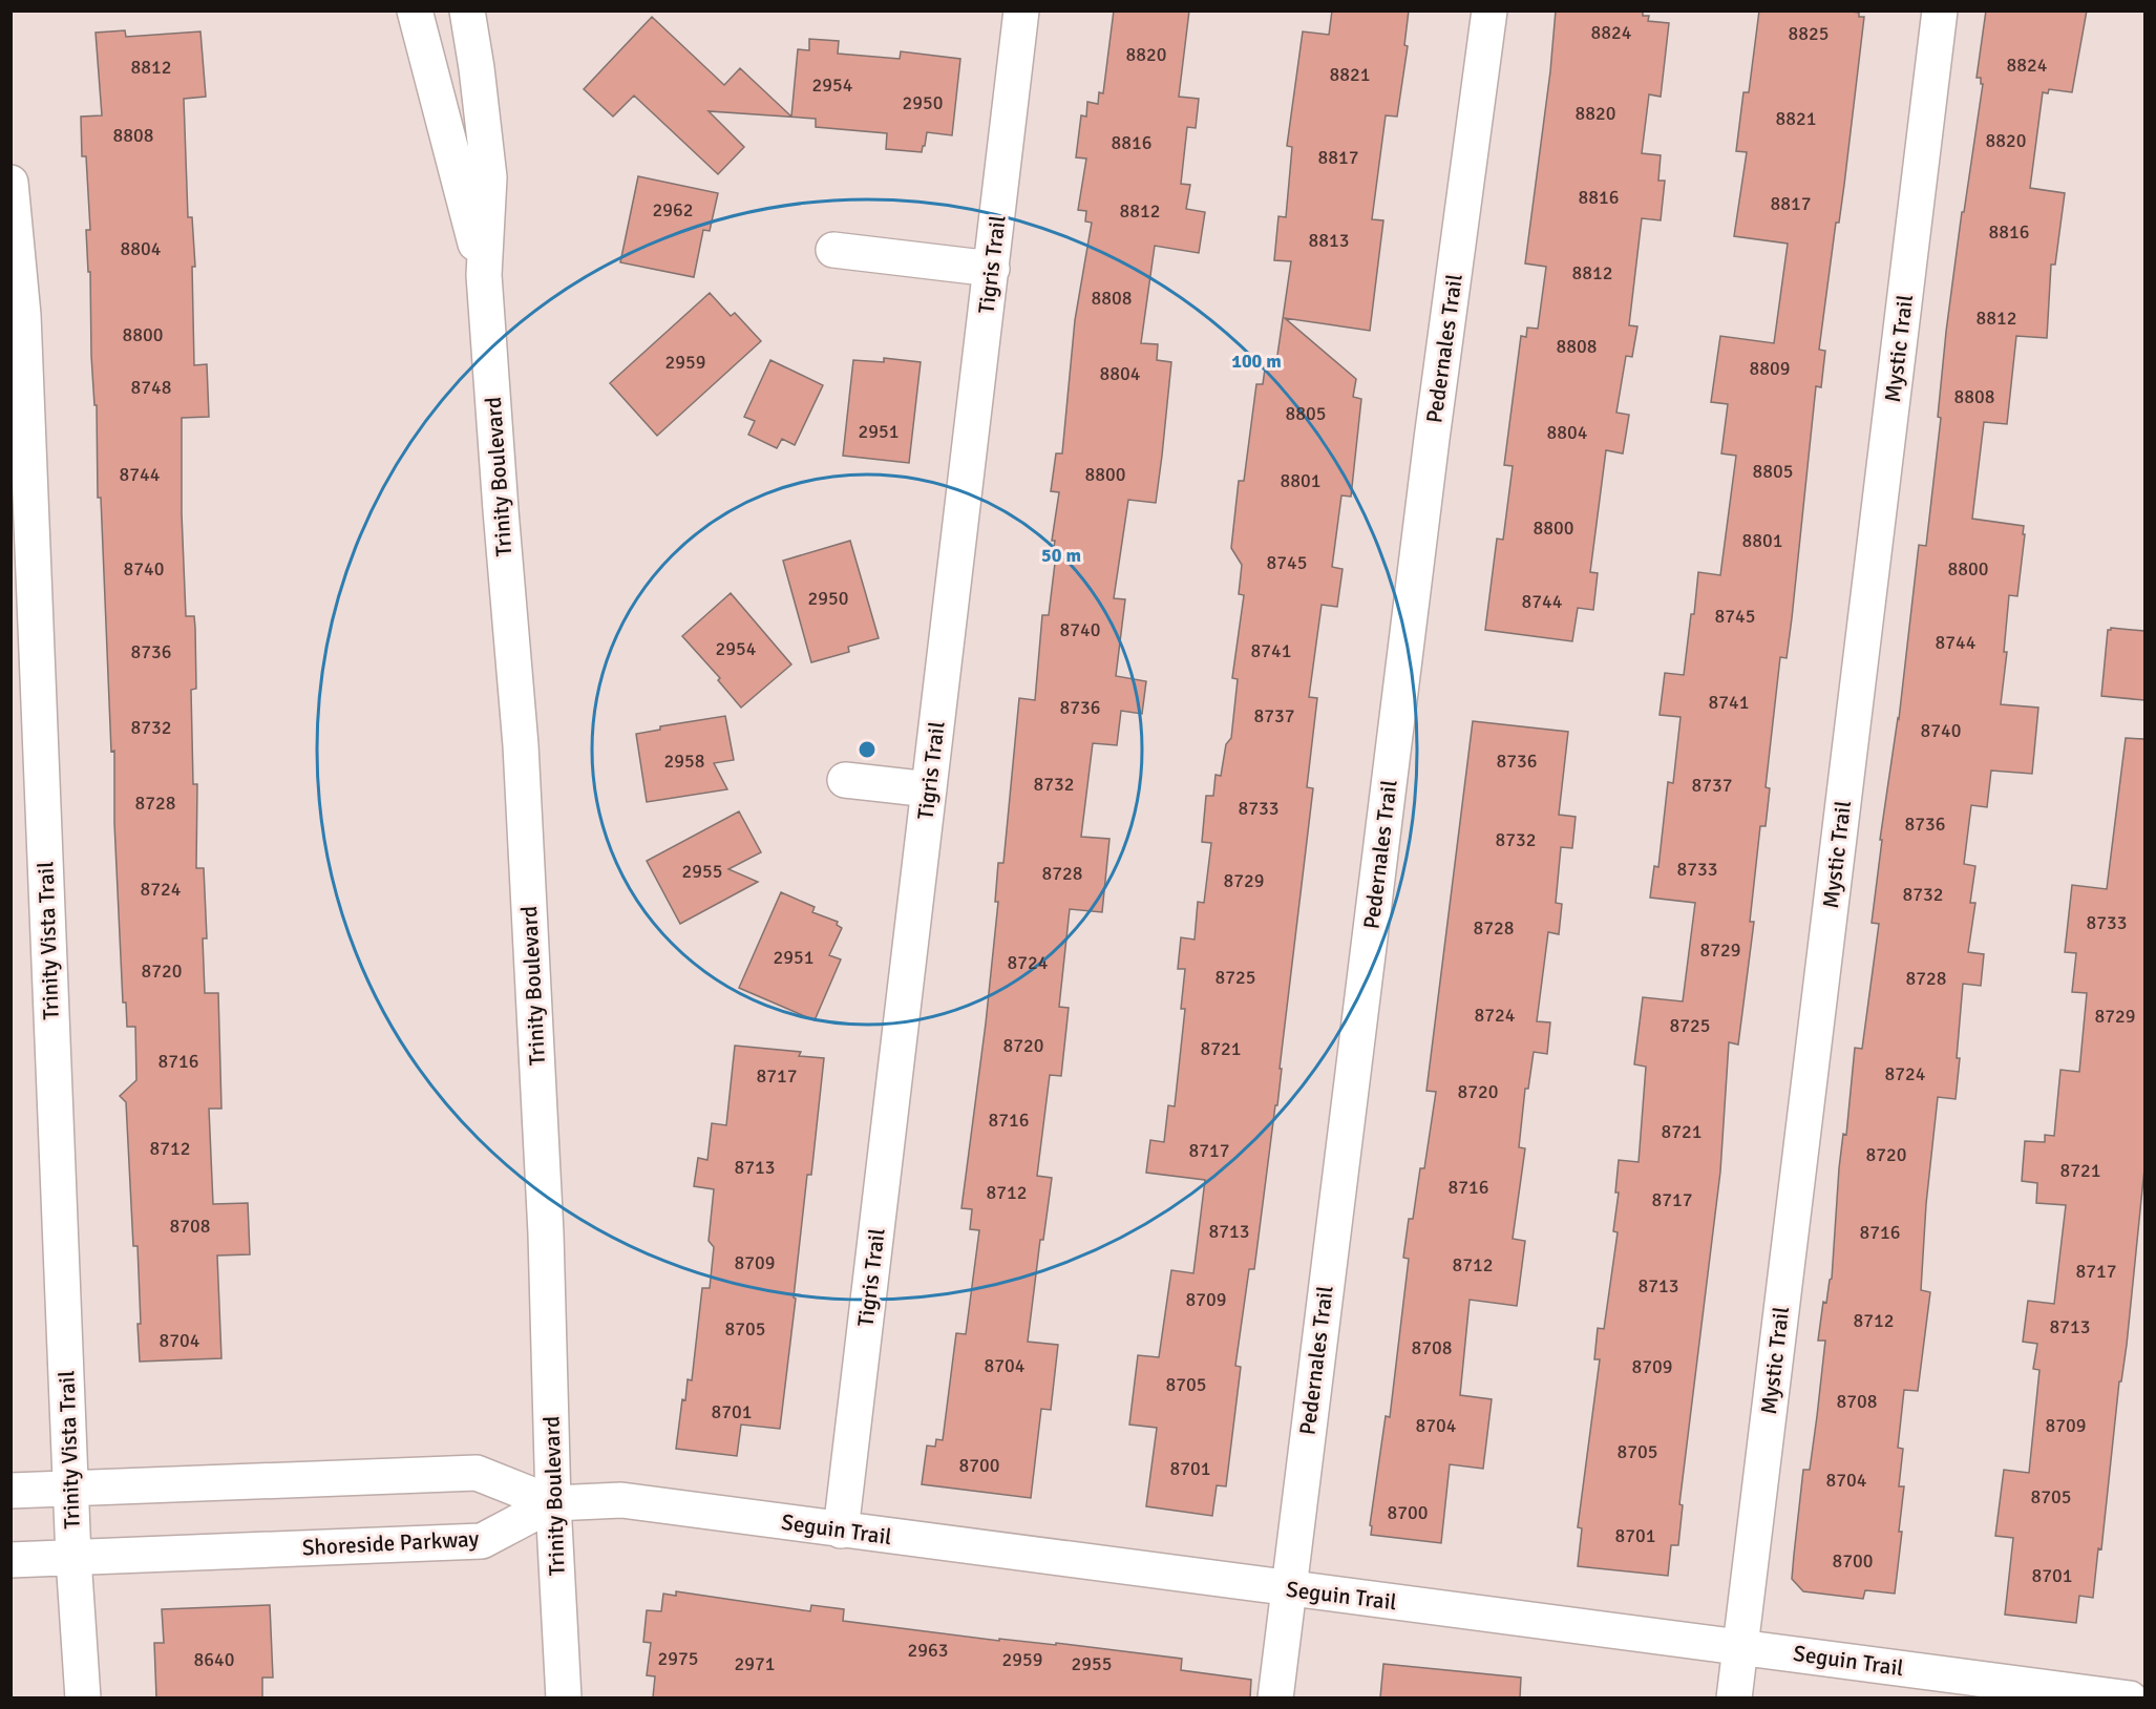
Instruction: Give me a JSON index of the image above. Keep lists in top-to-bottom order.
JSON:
{
  "streets": {
    "street": [
      "Tigris Trail",
      "Pedernales Trail",
      "Mystic Trail",
      "Trinity Boulevard",
      "Trinity Vista Trail",
      "Seguin Trail",
      "Shoreside Parkway"
    ]
  },
  "crossings": [
    ["Tigris Trail", "Seguin Trail"],
    ["Pedernales Trail", "Seguin Trail"],
    ["Mystic Trail", "Seguin Trail"],
    ["Trinity Boulevard", "Seguin Trail"],
    ["Trinity Boulevard", "Shoreside Parkway"],
    ["Trinity Vista Trail", "Shoreside Parkway"],
    ["Seguin Trail", "Shoreside Parkway"]
  ],
  "house_numbers": [
    "8824",
    "8825",
    "8820",
    "8824",
    "8812",
    "8821",
    "2954",
    "2950",
    "8820",
    "8821",
    "8808",
    "8820",
    "8816",
    "8817",
    "8816",
    "8817",
    "2962",
    "8812",
    "8816",
    "8813",
    "8804",
    "8812",
    "8808",
    "8812",
    "8800",
    "8808",
    "2959",
    "8809",
    "8804",
    "8748",
    "8808",
    "8805",
    "2951",
    "8804",
    "8805",
    "8744",
    "8800",
    "8801",
    "8800",
    "8801",
    "8745",
    "8740",
    "8800",
    "2950",
    "8744",
    "8745",
    "8740",
    "8744",
    "2954",
    "8741",
    "8736",
    "8741",
    "8736",
    "8737",
    "8732",
    "8740",
    "2958",
    "8736",
    "8732",
    "8737",
    "8728",
    "8733",
    "8736",
    "8732",
    "8733",
    "2955",
    "8728",
    "8729",
    "8724",
    "8732",
    "8733",
    "8728",
    "8729",
    "2951",
    "8724",
    "8720",
    "8725",
    "8728",
    "8724",
    "8729",
    "8725",
    "8720",
    "8721",
    "8716",
    "8724",
    "8717",
    "8720",
    "8716",
    "8721",
    "8712",
    "8717",
    "8720",
    "8713",
    "8721",
    "8716",
    "8712",
    "8717",
    "8708",
    "8713",
    "8716",
    "8709",
    "8712",
    "8717",
    "8713",
    "8709",
    "8712",
    "8713",
    "8705",
    "8704",
    "8708",
    "8704",
    "8709",
    "8705",
    "8708",
    "8701",
    "8704",
    "8709",
    "8705",
    "8700",
    "8701",
    "8704",
    "8705",
    "8700",
    "8701",
    "8700",
    "8701",
    "2963",
    "2975",
    "8640",
    "2959",
    "2971",
    "2955"
  ],
  "rings": ["100 m", "50 m"]
}
